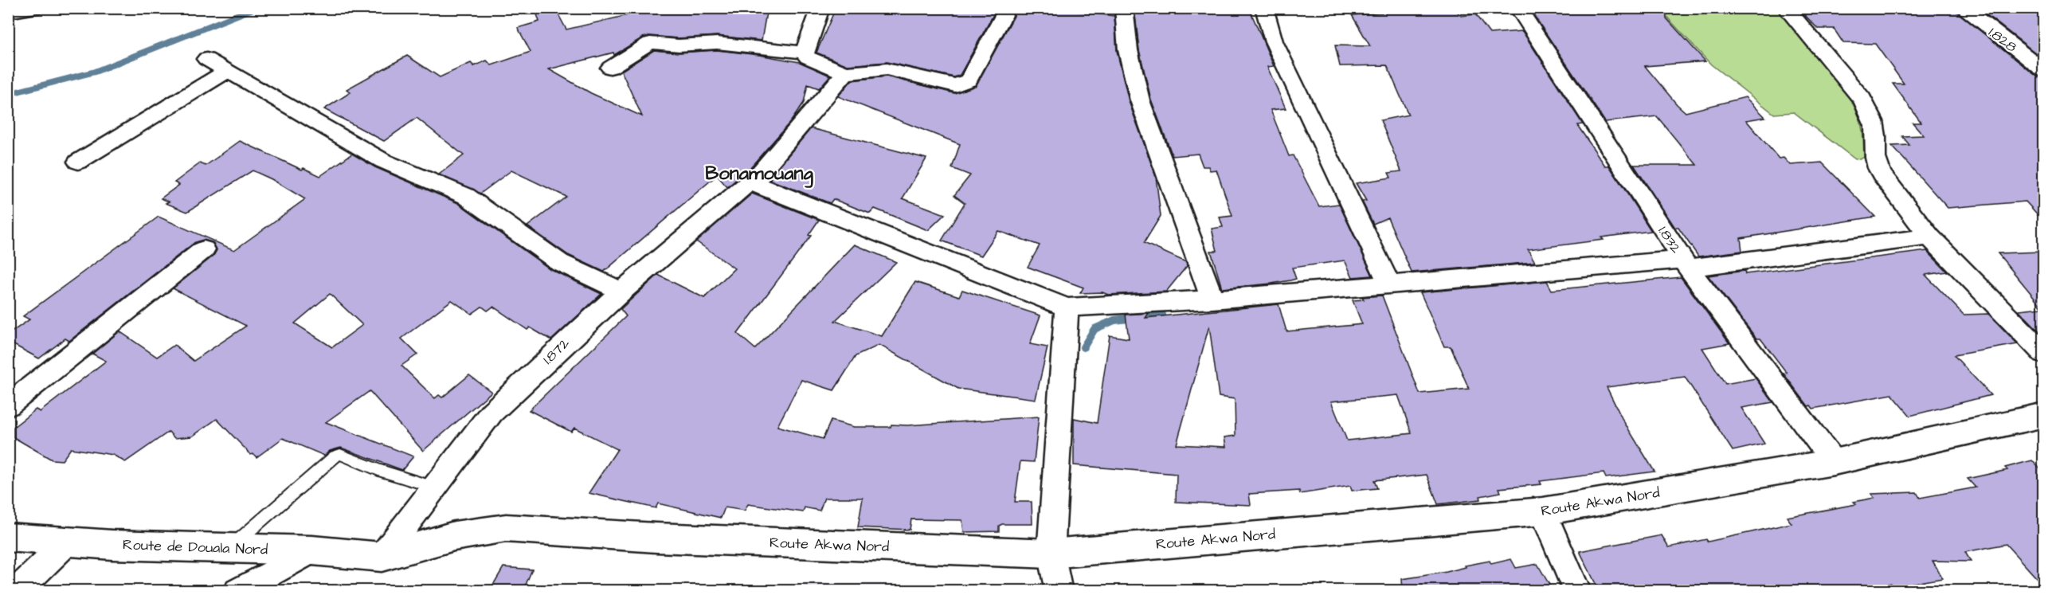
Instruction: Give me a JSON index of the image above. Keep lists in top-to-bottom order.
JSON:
{
  "streets": {
    "main road": ["Route Akwa Nord", "Route de Douala Nord"],
    "street": ["1.828", "1.832", "1.872"]
  },
  "crossings": [
    ["1.832", "Route Akwa Nord"],
    ["1.872", "Route Akwa Nord"],
    ["1.872", "Route de Douala Nord"],
    ["Route Akwa Nord", "Route de Douala Nord"]
  ],
  "districts": ["Bonamouang"]
}
